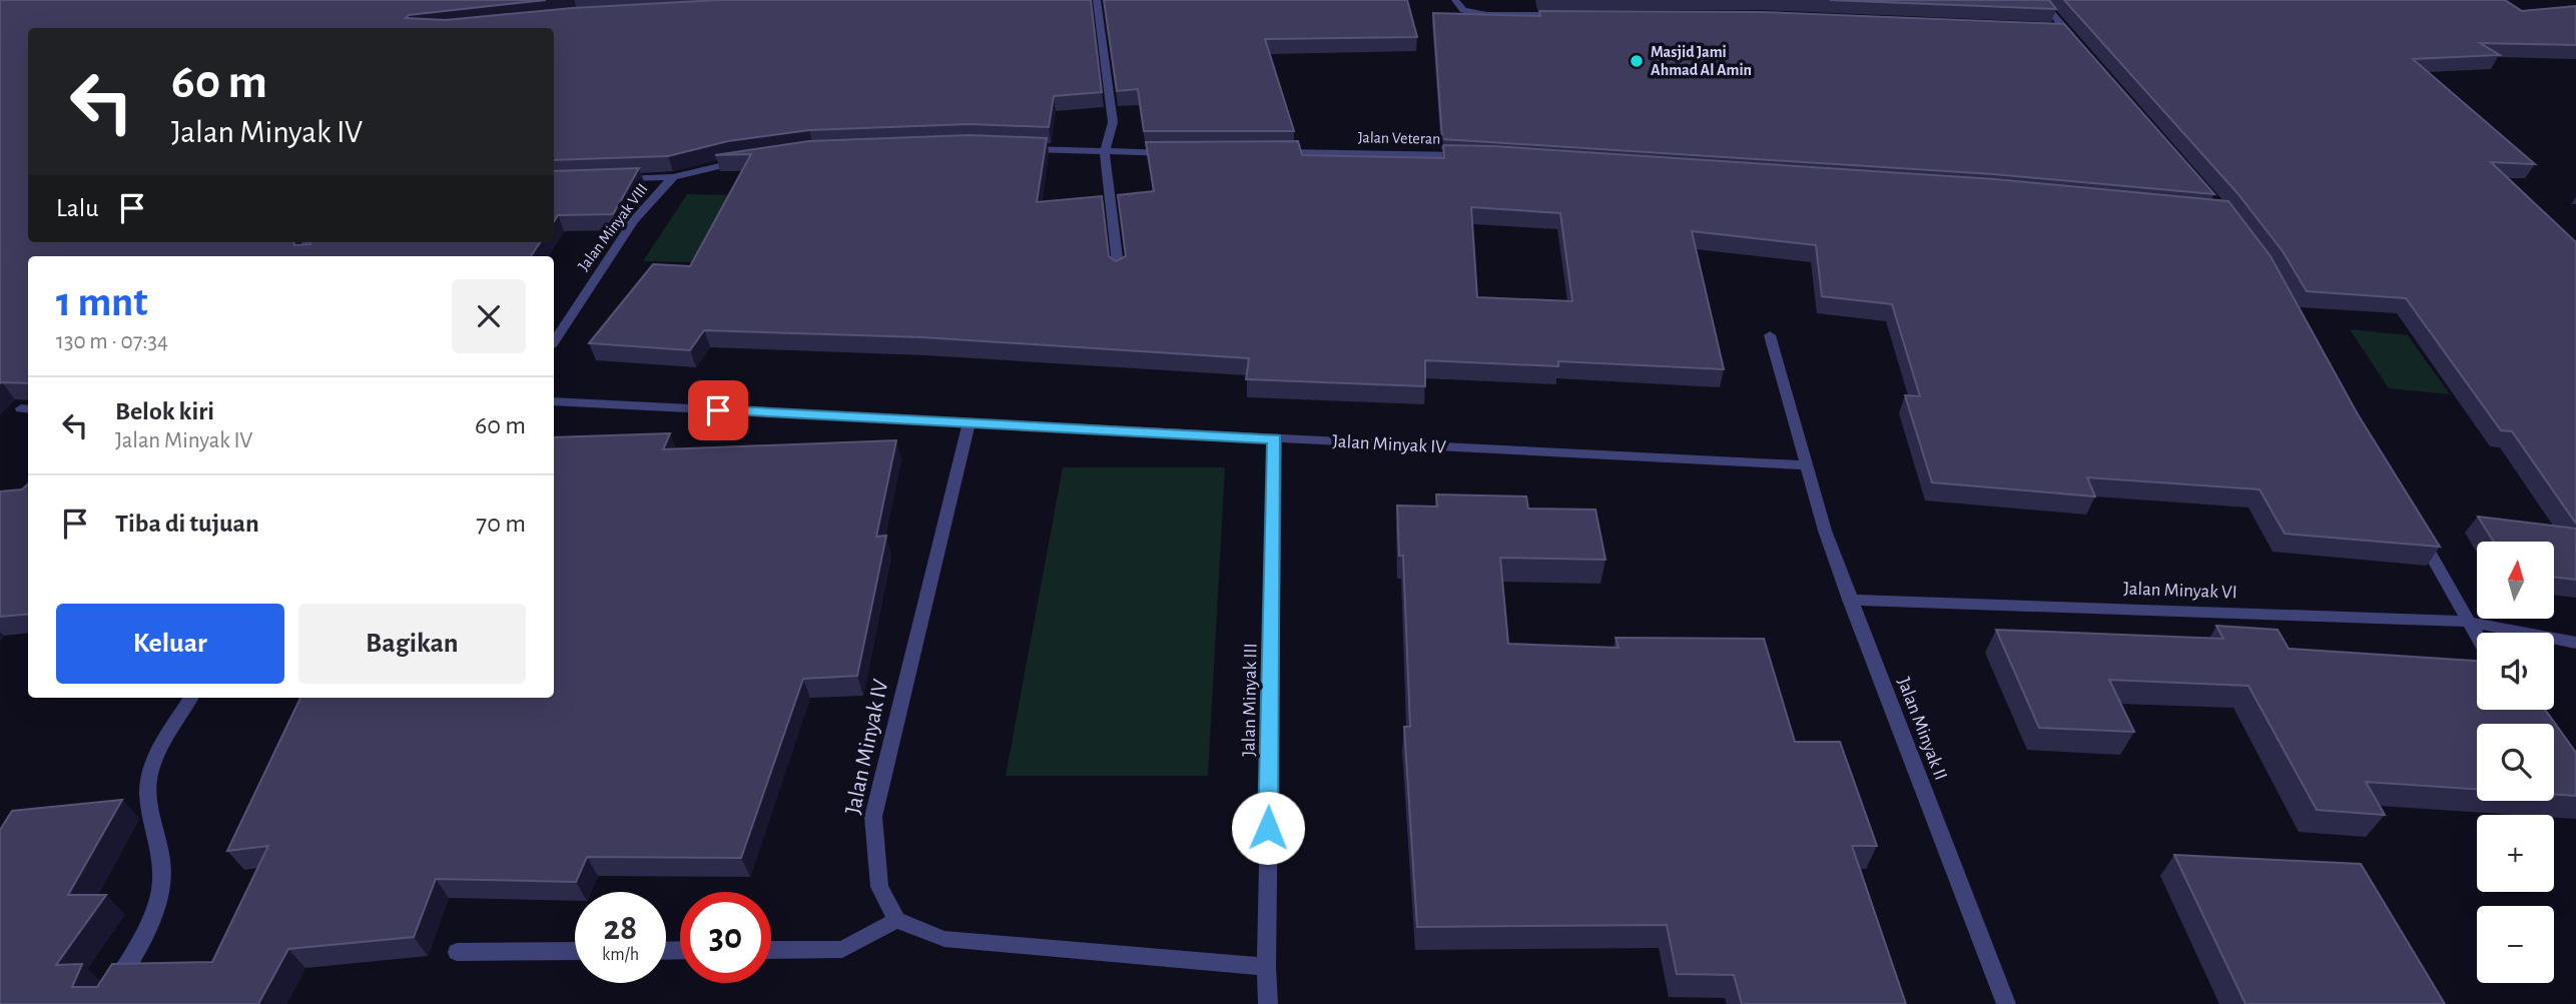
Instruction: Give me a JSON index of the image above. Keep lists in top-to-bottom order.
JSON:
{
  "streets": {
    "street": [
      "Jalan Veteran",
      "Jalan Minyak VIII",
      "Jalan Minyak IV",
      "Jalan Minyak VI",
      "Jalan Minyak III",
      "Jalan Minyak II"
    ]
  },
  "crossings": [
    ["Jalan Minyak IV", "Jalan Minyak III"],
    ["Jalan Minyak IV", "Jalan Minyak II"],
    ["Jalan Minyak VI", "Jalan Minyak II"]
  ],
  "places": ["Masjid Jami Ahmad Al Amin"],
  "north": "top",
  "page": {
    "turn": ["60 m", "Jalan Minyak IV"],
    "then": "Lalu",
    "heading": ["1 mnt", "130 m · 07:34"],
    "list": [
      {
        "name": "Belok kiri",
        "note": "Jalan Minyak IV",
        "value": "60 m"
      },
      {
        "name": "Tiba di tujuan",
        "value": "70 m"
      }
    ],
    "map_buttons": ["+", "−"],
    "buttons": ["Keluar", "Bagikan"],
    "speed": "28 km/h",
    "limit": "30"
  }
}
